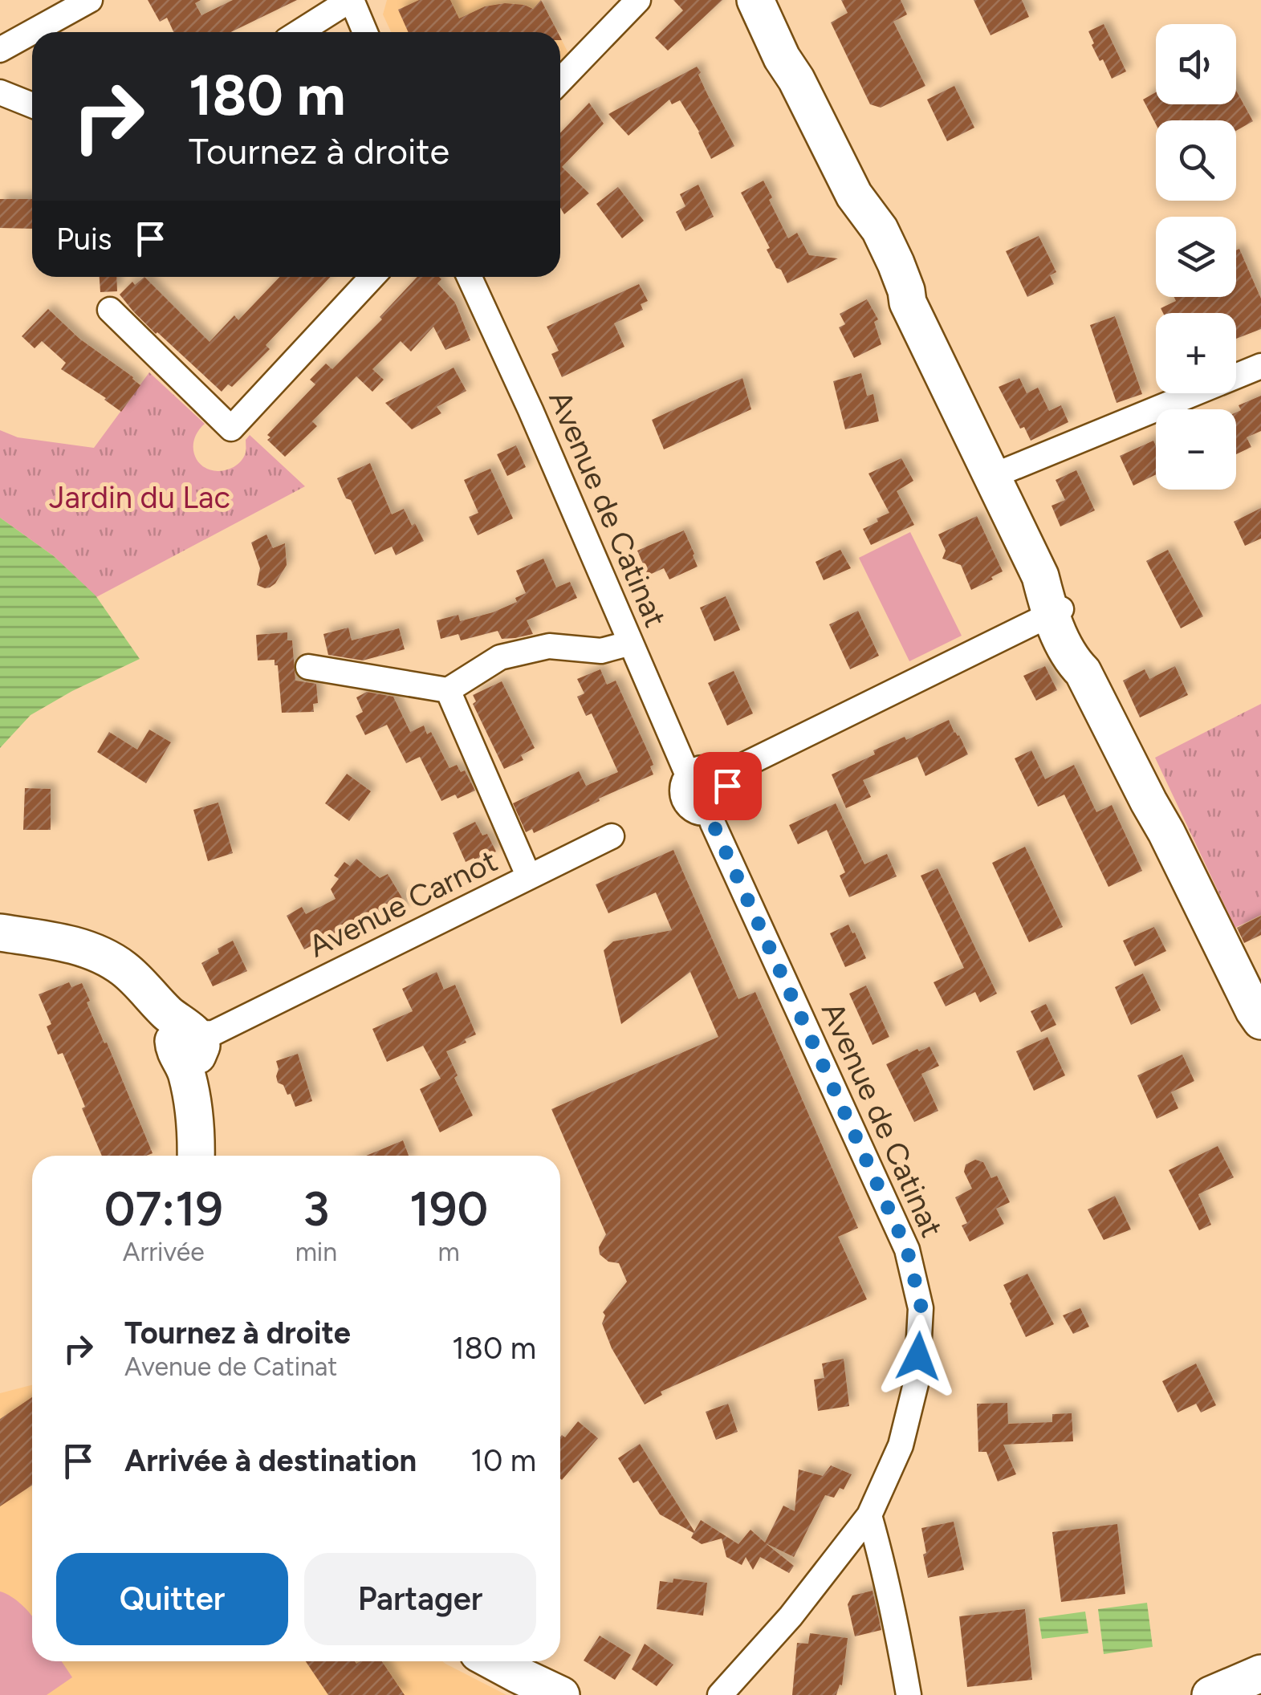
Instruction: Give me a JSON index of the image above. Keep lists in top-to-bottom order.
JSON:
{
  "streets": {
    "street": ["Avenue de Catinat", "Avenue Carnot"]
  },
  "parks": ["Jardin du Lac"],
  "page": {
    "map_buttons": ["+", "−"],
    "turn": ["180 m", "Tournez à droite"],
    "then": "Puis",
    "eta": [
      "07:19",
      "Arrivée",
      "3",
      "min",
      "190",
      "m"
    ],
    "list": [
      {
        "name": "Tournez à droite",
        "note": "Avenue de Catinat",
        "value": "180 m"
      },
      {
        "name": "Arrivée à destination",
        "value": "10 m"
      }
    ],
    "buttons": ["Quitter", "Partager"]
  }
}
